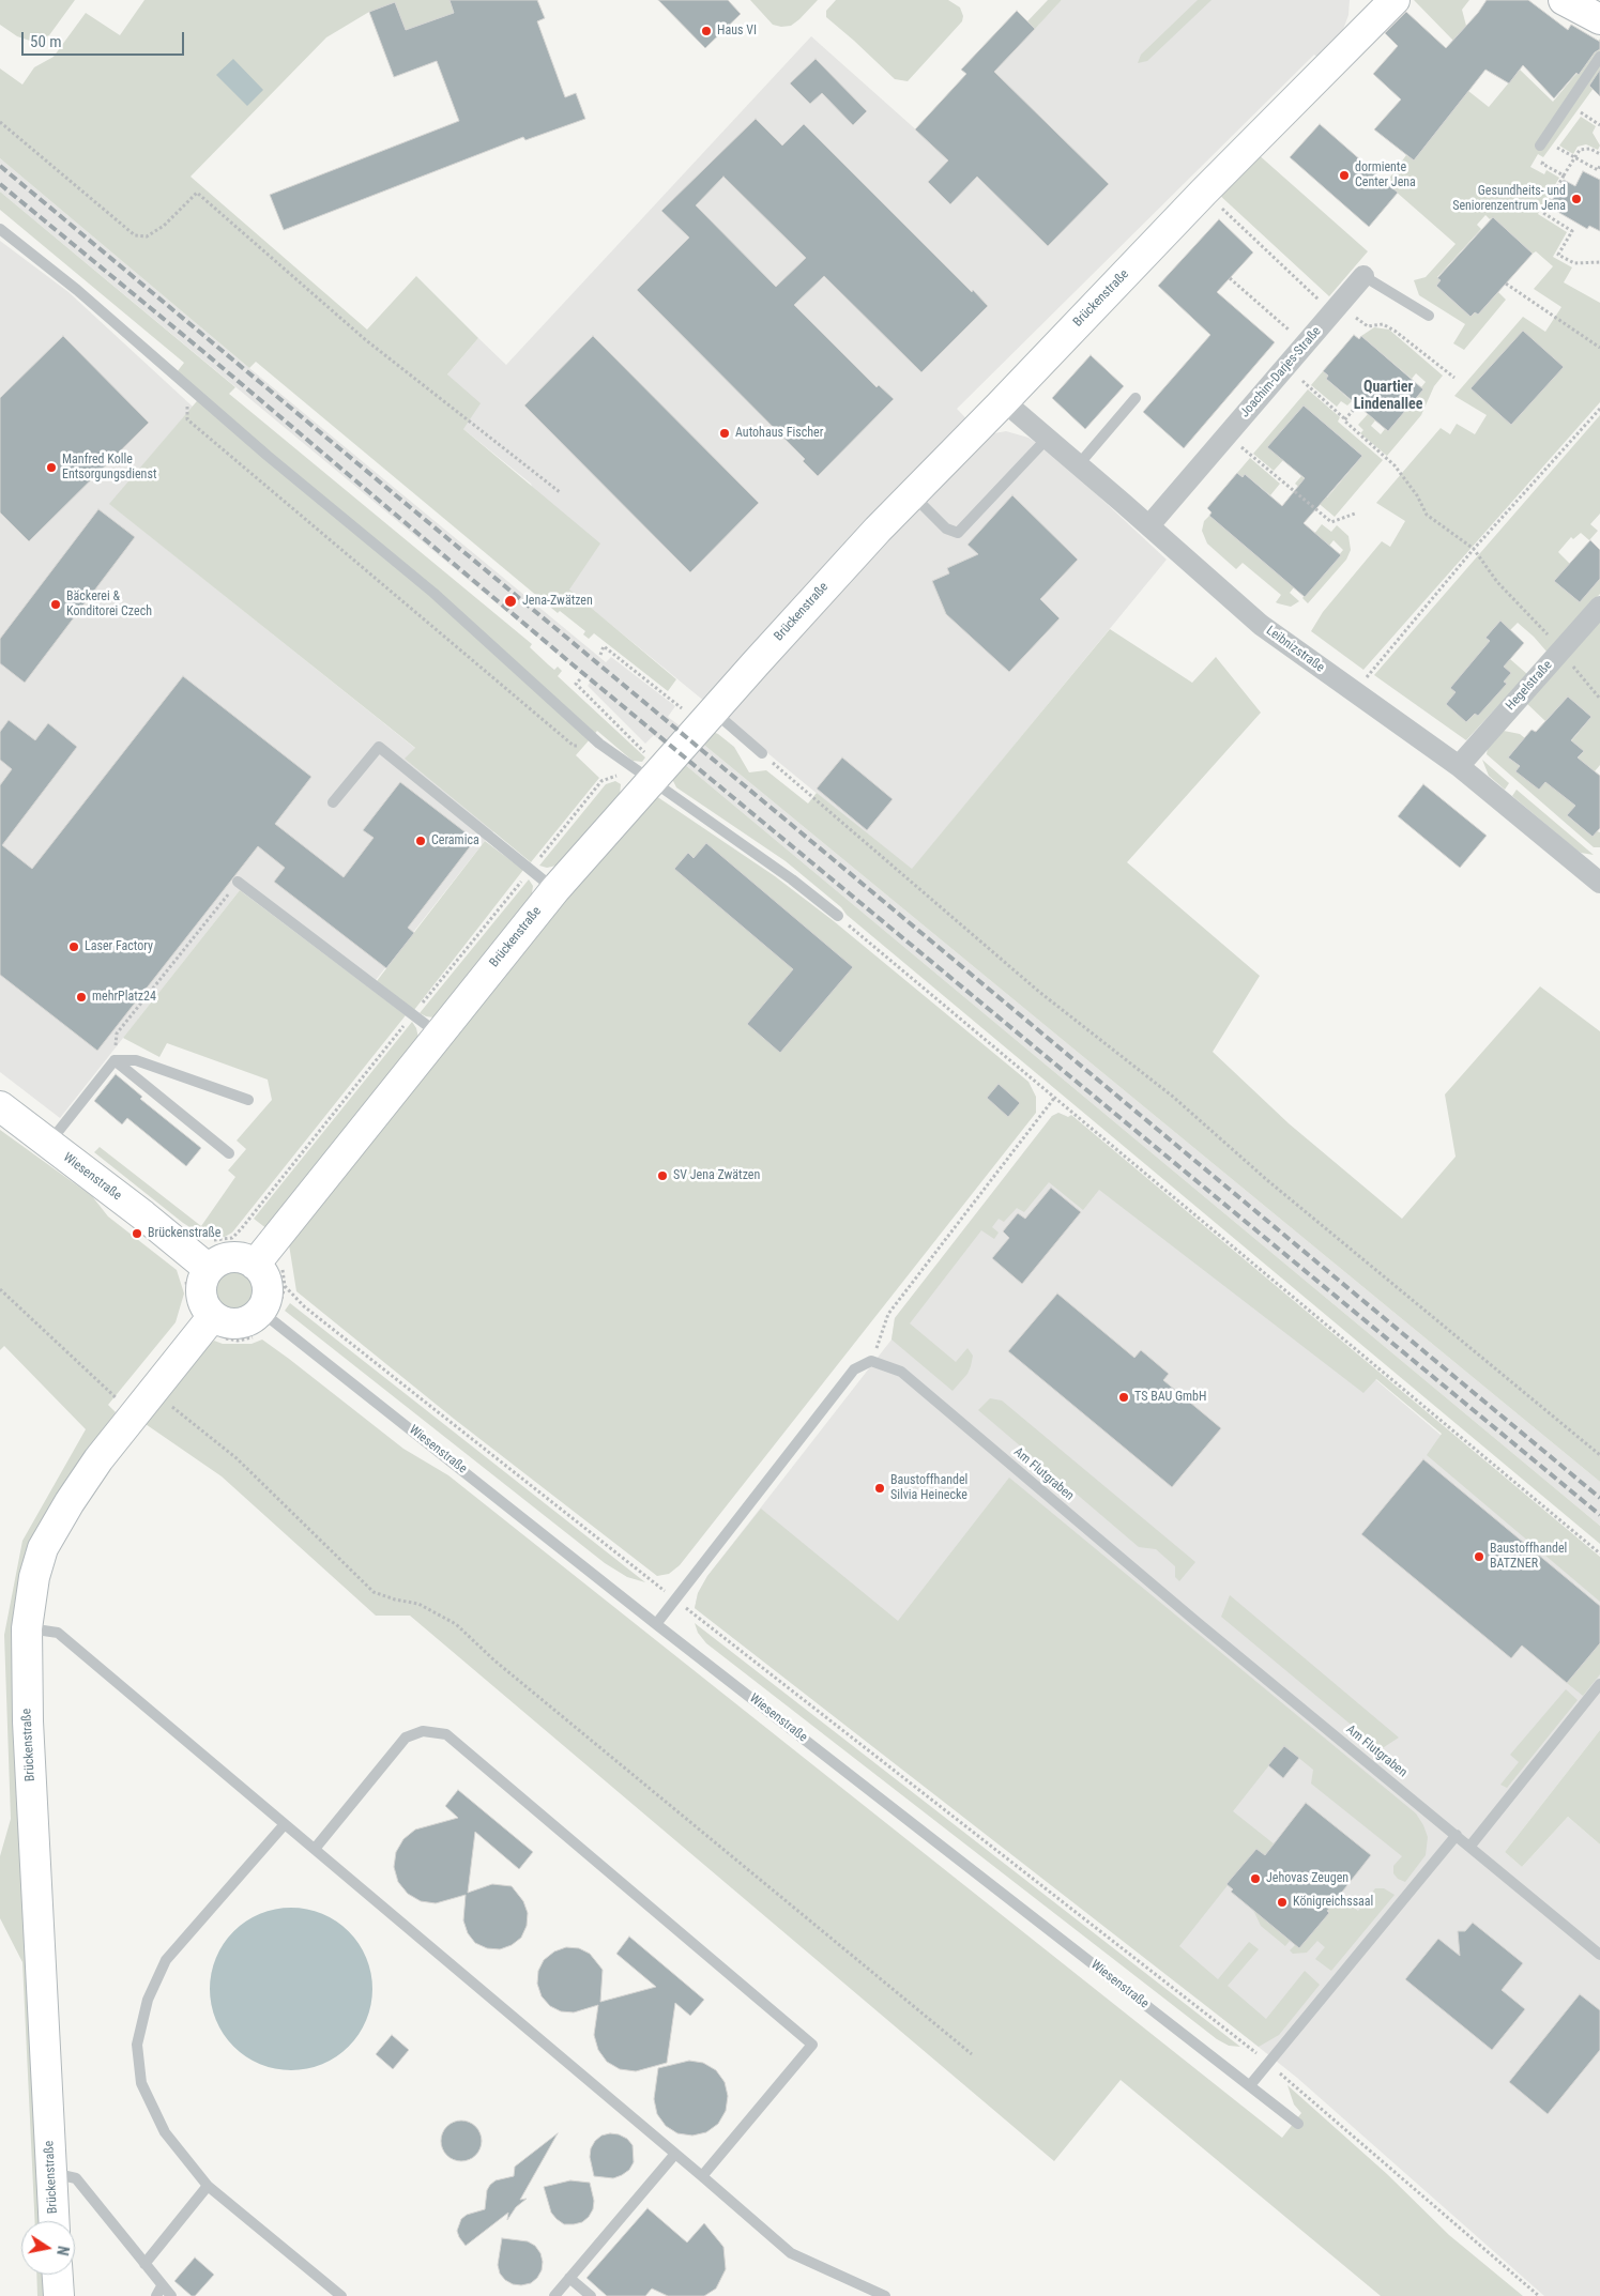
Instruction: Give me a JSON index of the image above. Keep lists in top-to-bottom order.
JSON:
{
  "streets": {
    "street": [
      "Brückenstraße",
      "Joachim-Darjes-Straße",
      "Leibnizstraße",
      "Hegelstraße",
      "Wiesenstraße"
    ],
    "lane": ["Am Flutgraben"]
  },
  "crossings": [
    ["Brückenstraße", "Leibnizstraße"],
    ["Joachim-Darjes-Straße", "Leibnizstraße"],
    ["Leibnizstraße", "Hegelstraße"]
  ],
  "districts": ["Quartier Lindenallee"],
  "places": [
    "Haus VI",
    "dormiente Center Jena",
    "Gesundheits- und Seniorenzentrum Jena",
    "Autohaus Fischer",
    "Manfred Kolle Entsorgungsdienst",
    "Jena-Zwätzen",
    "Bäckerei & Konditorei Czech",
    "Ceramica",
    "Laser Factory",
    "mehrPlatz24",
    "SV Jena Zwätzen",
    "Brückenstraße",
    "TS BAU GmbH",
    "Baustoffhandel Silvia Heinecke",
    "Baustoffhandel BATZNER",
    "Jehovas Zeugen",
    "Königreichssaal"
  ],
  "scale_bar": "50 m",
  "north": "right"
}
